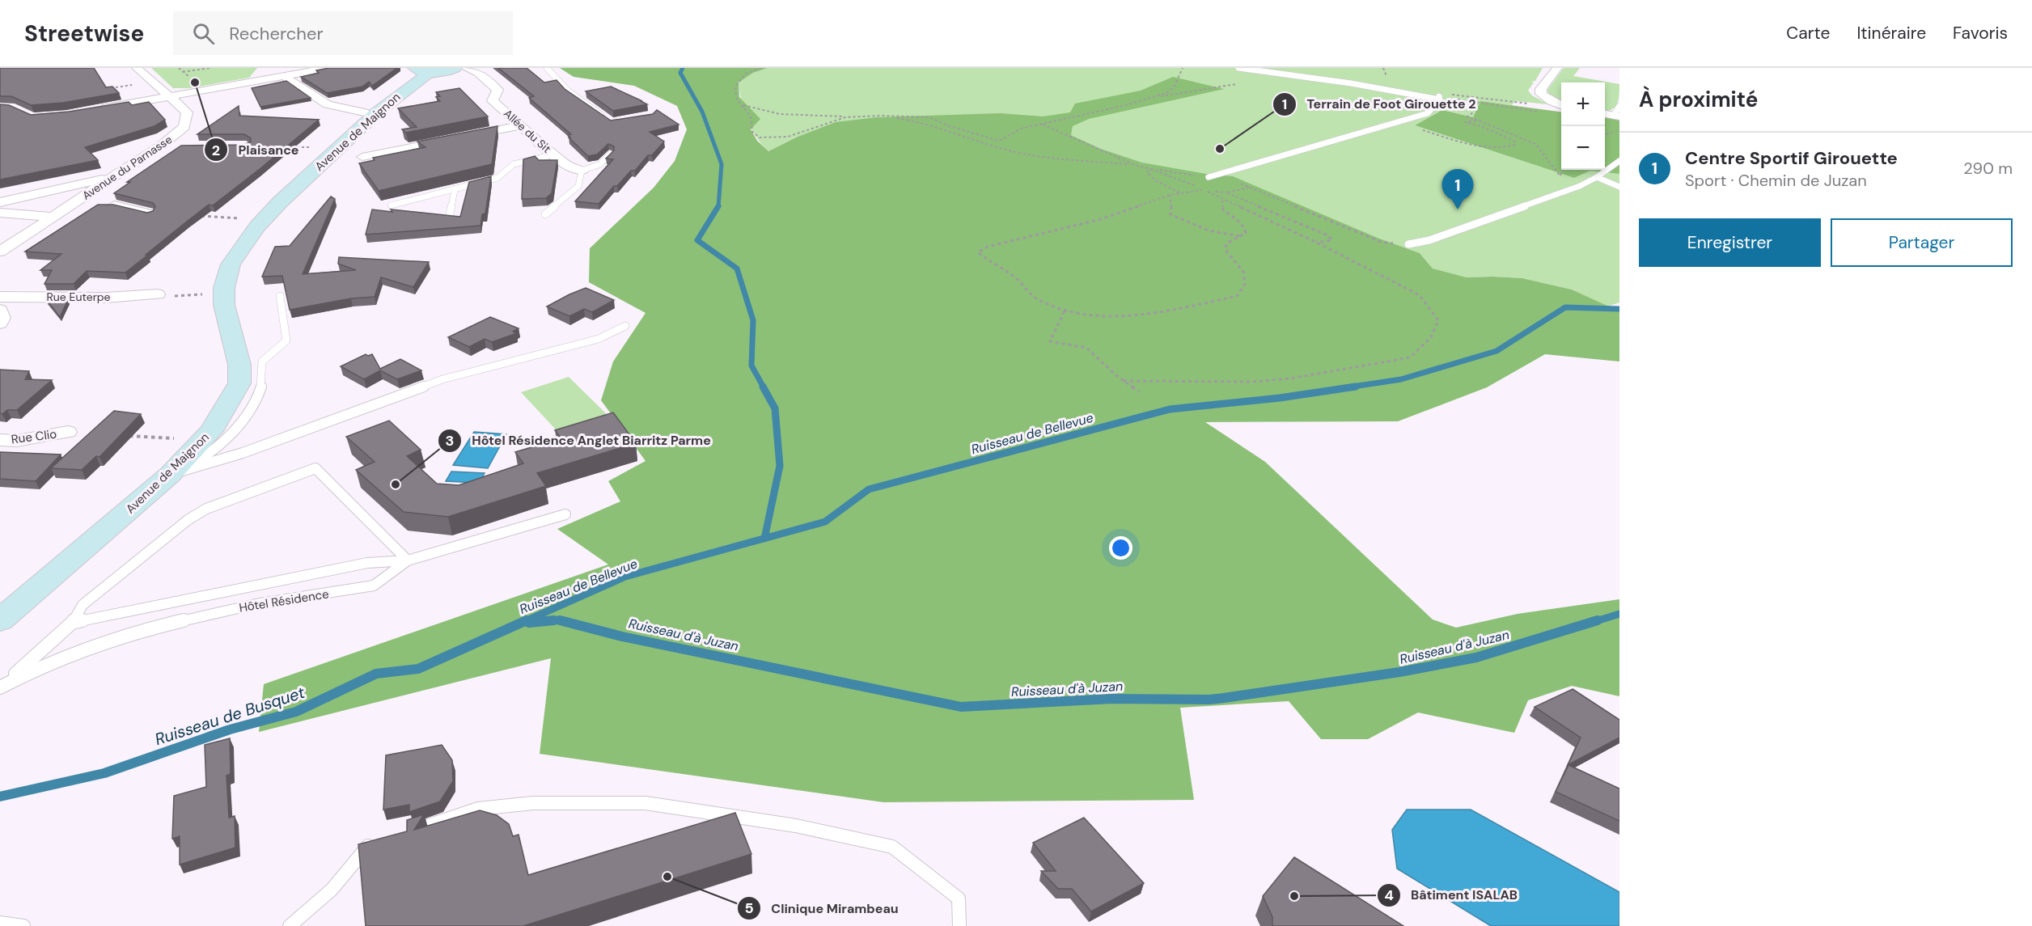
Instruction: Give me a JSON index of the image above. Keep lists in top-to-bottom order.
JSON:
{
  "streets": {
    "street": [
      "Allée du Sit",
      "Avenue de Maignon",
      "Avenue du Parnasse",
      "Rue Euterpe",
      "Rue Clio"
    ],
    "lane": ["Hôtel Résidence"]
  },
  "water": ["Ruisseau de Bellevue", "Ruisseau d'à Juzan", "Ruisseau de Busquet"],
  "places": [
    "Plaisance",
    "Terrain de Foot Girouette 2",
    "Hôtel Résidence Anglet Biarritz Parme",
    "Clinique Mirambeau",
    "Bâtiment ISALAB"
  ],
  "page": {
    "header": "Streetwise",
    "search": "Rechercher",
    "nav": ["Carte", "Itinéraire", "Favoris"],
    "heading": "À proximité",
    "map_buttons": ["+", "−"],
    "list": [
      {
        "mark": "1",
        "name": "Centre Sportif Girouette",
        "note": "Sport · Chemin de Juzan",
        "value": "290 m"
      }
    ],
    "pins": "1",
    "buttons": ["Enregistrer", "Partager"]
  }
}
